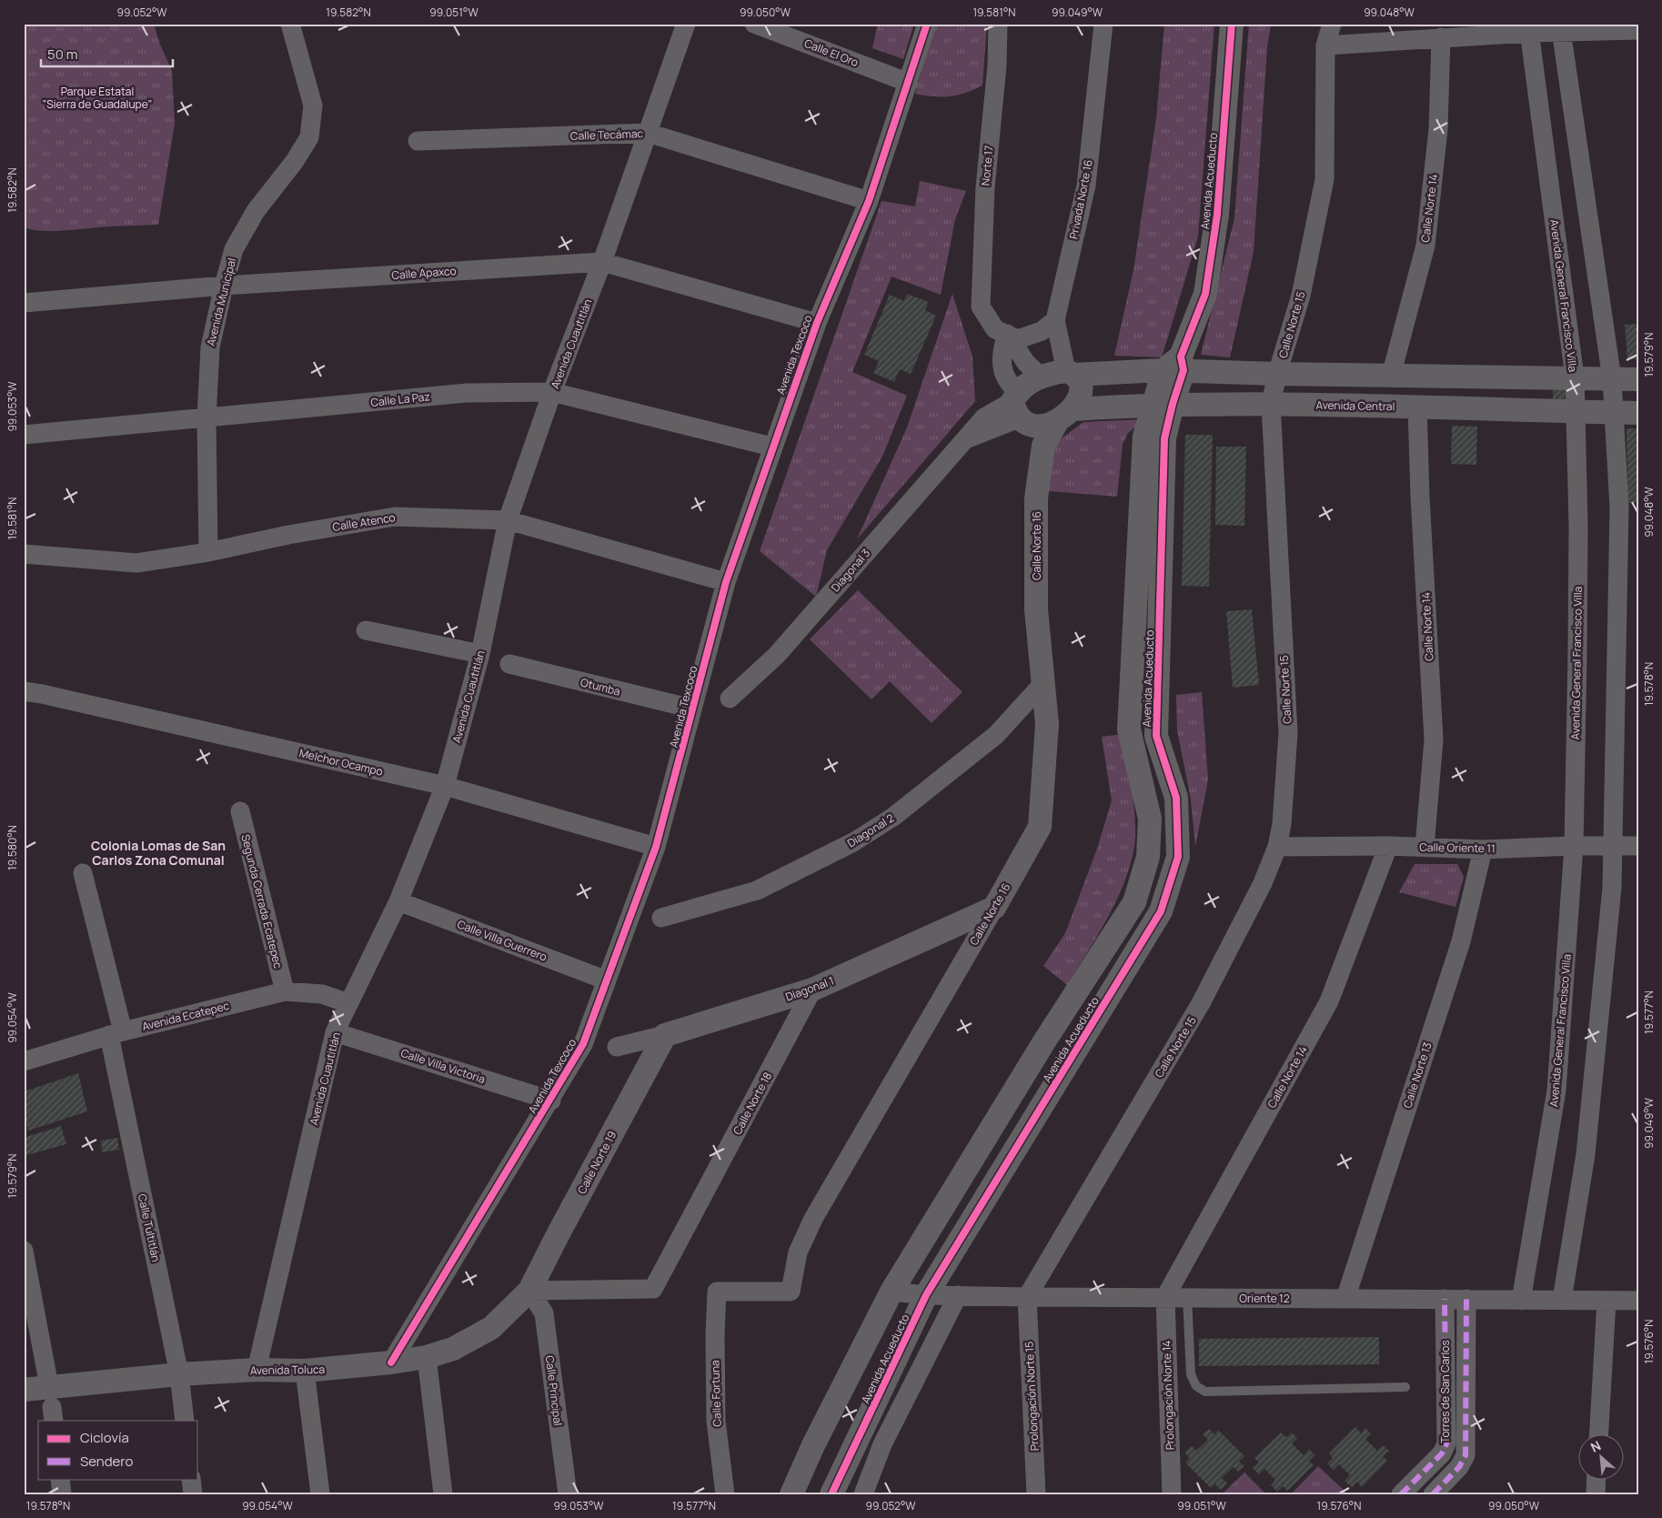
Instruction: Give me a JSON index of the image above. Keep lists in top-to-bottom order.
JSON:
{
  "streets": {
    "street": [
      "Calle El Oro",
      "Calle Tecámac",
      "Norte 17",
      "Avenida Acueducto",
      "Privada Norte 16",
      "Calle Norte 14",
      "Calle Apaxco",
      "Avenida General Francisco Villa",
      "Avenida Municipal",
      "Calle Norte 15",
      "Avenida Cuautitlán",
      "Avenida Texcoco",
      "Calle La Paz",
      "Avenida Central",
      "Calle Atenco",
      "Calle Norte 16",
      "Diagonal 3",
      "Otumba",
      "Melchor Ocampo",
      "Diagonal 2",
      "Calle Oriente 11",
      "Segunda Cerrada Ecatepec",
      "Calle Villa Guerrero",
      "Diagonal 1",
      "Avenida Ecatepec",
      "Calle Villa Victoria",
      "Calle Norte 13",
      "Calle Norte 18",
      "Calle Norte 19",
      "Calle Tultitlán",
      "Oriente 12",
      "Avenida Toluca",
      "Calle Principal",
      "Torres de San Carlos",
      "Calle Fortuna",
      "Prolongación Norte 14",
      "Prolongación Norte 15"
    ]
  },
  "crossings": [
    ["Calle El Oro", "Avenida Texcoco"],
    ["Calle Tecámac", "Avenida Cuautitlán"],
    ["Calle Tecámac", "Avenida Texcoco"],
    ["Avenida Acueducto", "Avenida Central"],
    ["Avenida Acueducto", "Oriente 12"],
    ["Privada Norte 16", "Avenida Central"],
    ["Privada Norte 16", "Calle Norte 16"],
    ["Privada Norte 16", "Diagonal 3"],
    ["Calle Norte 14", "Avenida Central"],
    ["Calle Norte 14", "Calle Oriente 11"],
    ["Calle Norte 14", "Oriente 12"],
    ["Calle Norte 14", "Prolongación Norte 14"],
    ["Calle Apaxco", "Avenida Municipal"],
    ["Calle Apaxco", "Avenida Cuautitlán"],
    ["Calle Apaxco", "Avenida Texcoco"],
    ["Avenida General Francisco Villa", "Avenida Central"],
    ["Avenida General Francisco Villa", "Calle Oriente 11"],
    ["Avenida General Francisco Villa", "Oriente 12"],
    ["Avenida Municipal", "Calle La Paz"],
    ["Avenida Municipal", "Calle Atenco"],
    ["Calle Norte 15", "Avenida Central"],
    ["Calle Norte 15", "Calle Oriente 11"],
    ["Calle Norte 15", "Oriente 12"],
    ["Calle Norte 15", "Prolongación Norte 15"],
    ["Avenida Cuautitlán", "Calle La Paz"],
    ["Avenida Cuautitlán", "Calle Atenco"],
    ["Avenida Cuautitlán", "Melchor Ocampo"],
    ["Avenida Cuautitlán", "Calle Villa Guerrero"],
    ["Avenida Cuautitlán", "Avenida Ecatepec"],
    ["Avenida Cuautitlán", "Calle Villa Victoria"],
    ["Avenida Cuautitlán", "Avenida Toluca"],
    ["Avenida Texcoco", "Calle La Paz"],
    ["Avenida Texcoco", "Calle Atenco"],
    ["Avenida Texcoco", "Otumba"],
    ["Avenida Texcoco", "Melchor Ocampo"],
    ["Avenida Texcoco", "Calle Villa Guerrero"],
    ["Avenida Texcoco", "Calle Villa Victoria"],
    ["Avenida Texcoco", "Avenida Toluca"],
    ["Avenida Central", "Calle Norte 16"],
    ["Avenida Central", "Diagonal 3"],
    ["Calle Norte 16", "Diagonal 3"],
    ["Calle Norte 16", "Diagonal 2"],
    ["Calle Norte 16", "Diagonal 1"],
    ["Calle Norte 16", "Calle Fortuna"],
    ["Calle Oriente 11", "Calle Norte 13"],
    ["Segunda Cerrada Ecatepec", "Avenida Ecatepec"],
    ["Diagonal 1", "Calle Norte 18"],
    ["Diagonal 1", "Calle Norte 19"],
    ["Avenida Ecatepec", "Calle Tultitlán"],
    ["Calle Norte 13", "Oriente 12"],
    ["Calle Norte 18", "Calle Norte 19"],
    ["Calle Norte 18", "Avenida Toluca"],
    ["Calle Norte 18", "Calle Principal"],
    ["Calle Norte 19", "Avenida Toluca"],
    ["Calle Norte 19", "Calle Principal"],
    ["Calle Tultitlán", "Avenida Toluca"],
    ["Oriente 12", "Torres de San Carlos"],
    ["Oriente 12", "Prolongación Norte 14"],
    ["Oriente 12", "Prolongación Norte 15"],
    ["Avenida Toluca", "Calle Principal"]
  ],
  "districts": ["Colonia Lomas de San Carlos Zona Comunal"],
  "parks": ["Parque Estatal \"Sierra de Guadalupe\""],
  "legend": ["Ciclovía", "Sendero"],
  "scale_bar": "50 m",
  "north": "top left",
  "coordinates": [
    "99.052°W",
    "19.582°N",
    "99.051°W",
    "99.050°W",
    "19.581°N",
    "99.049°W",
    "99.048°W",
    "19.579°N",
    "99.053°W",
    "19.578°N",
    "19.580°N",
    "19.577°N",
    "99.054°W",
    "19.576°N"
  ]
}
